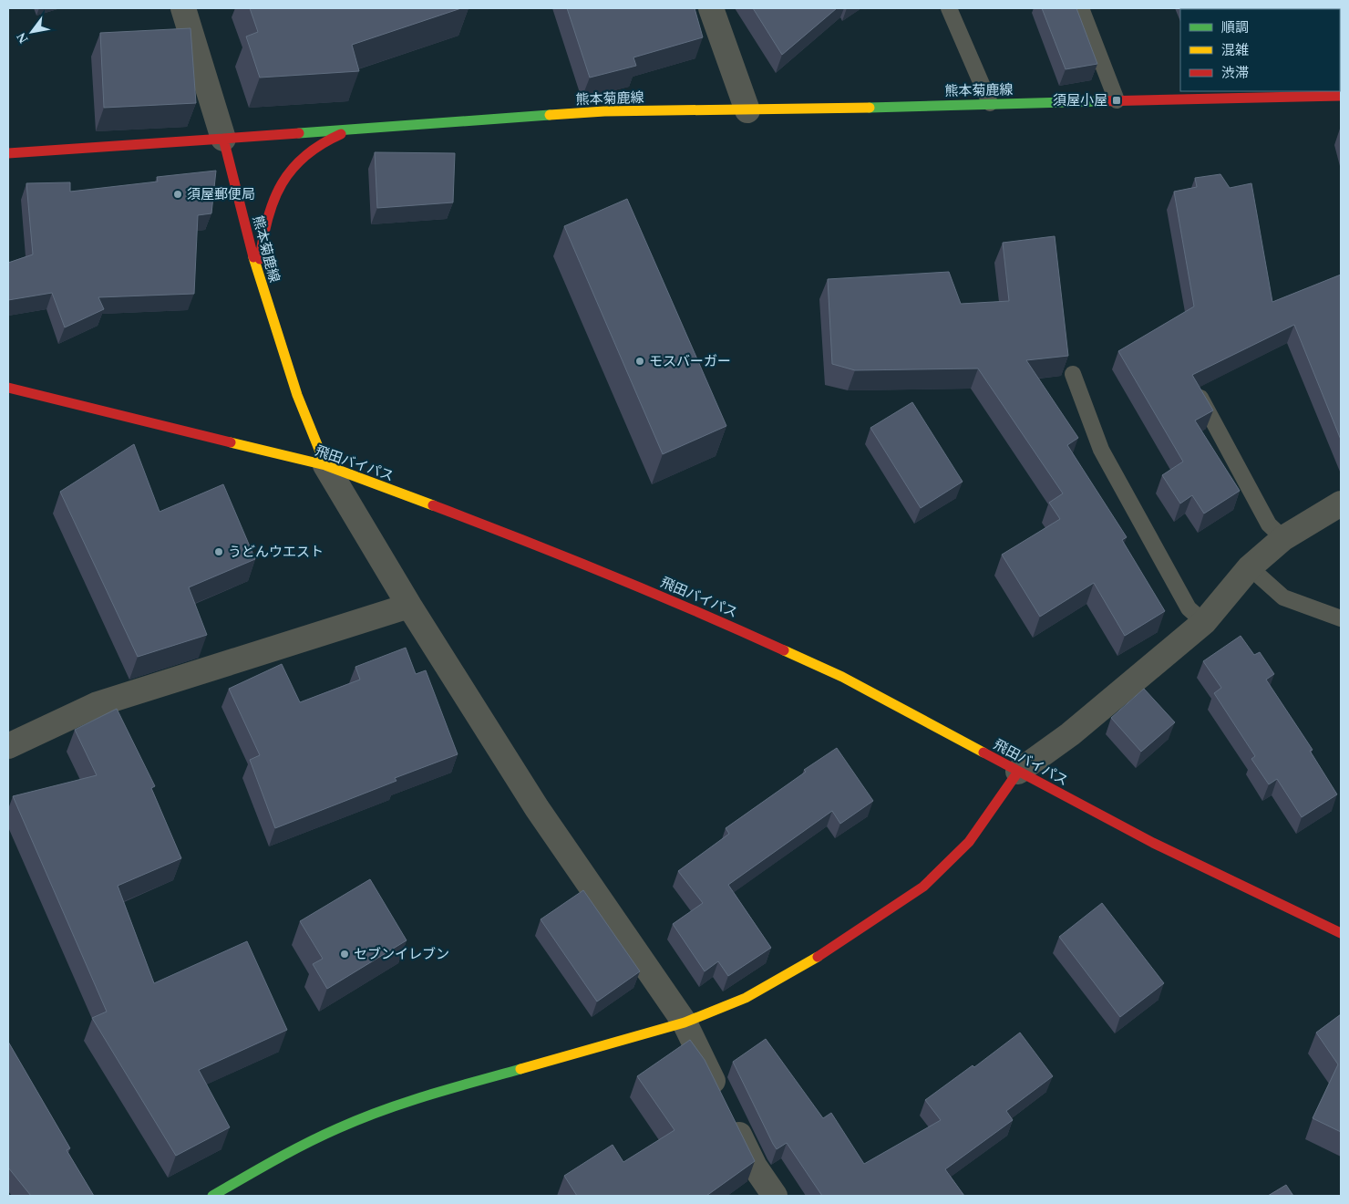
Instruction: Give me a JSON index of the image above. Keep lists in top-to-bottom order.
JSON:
{
  "streets": {
    "main road": ["熊本菊鹿線", "飛田バイパス"]
  },
  "crossings": [
    ["熊本菊鹿線", "飛田バイパス"]
  ],
  "places": {
    "transit": ["須屋小屋"],
    "other": [
      "須屋郵便局",
      "モスバーガー",
      "うどんウエスト",
      "セブンイレブン"
    ]
  },
  "legend": ["順調", "混雑", "渋滞"],
  "north": "bottom left"
}
